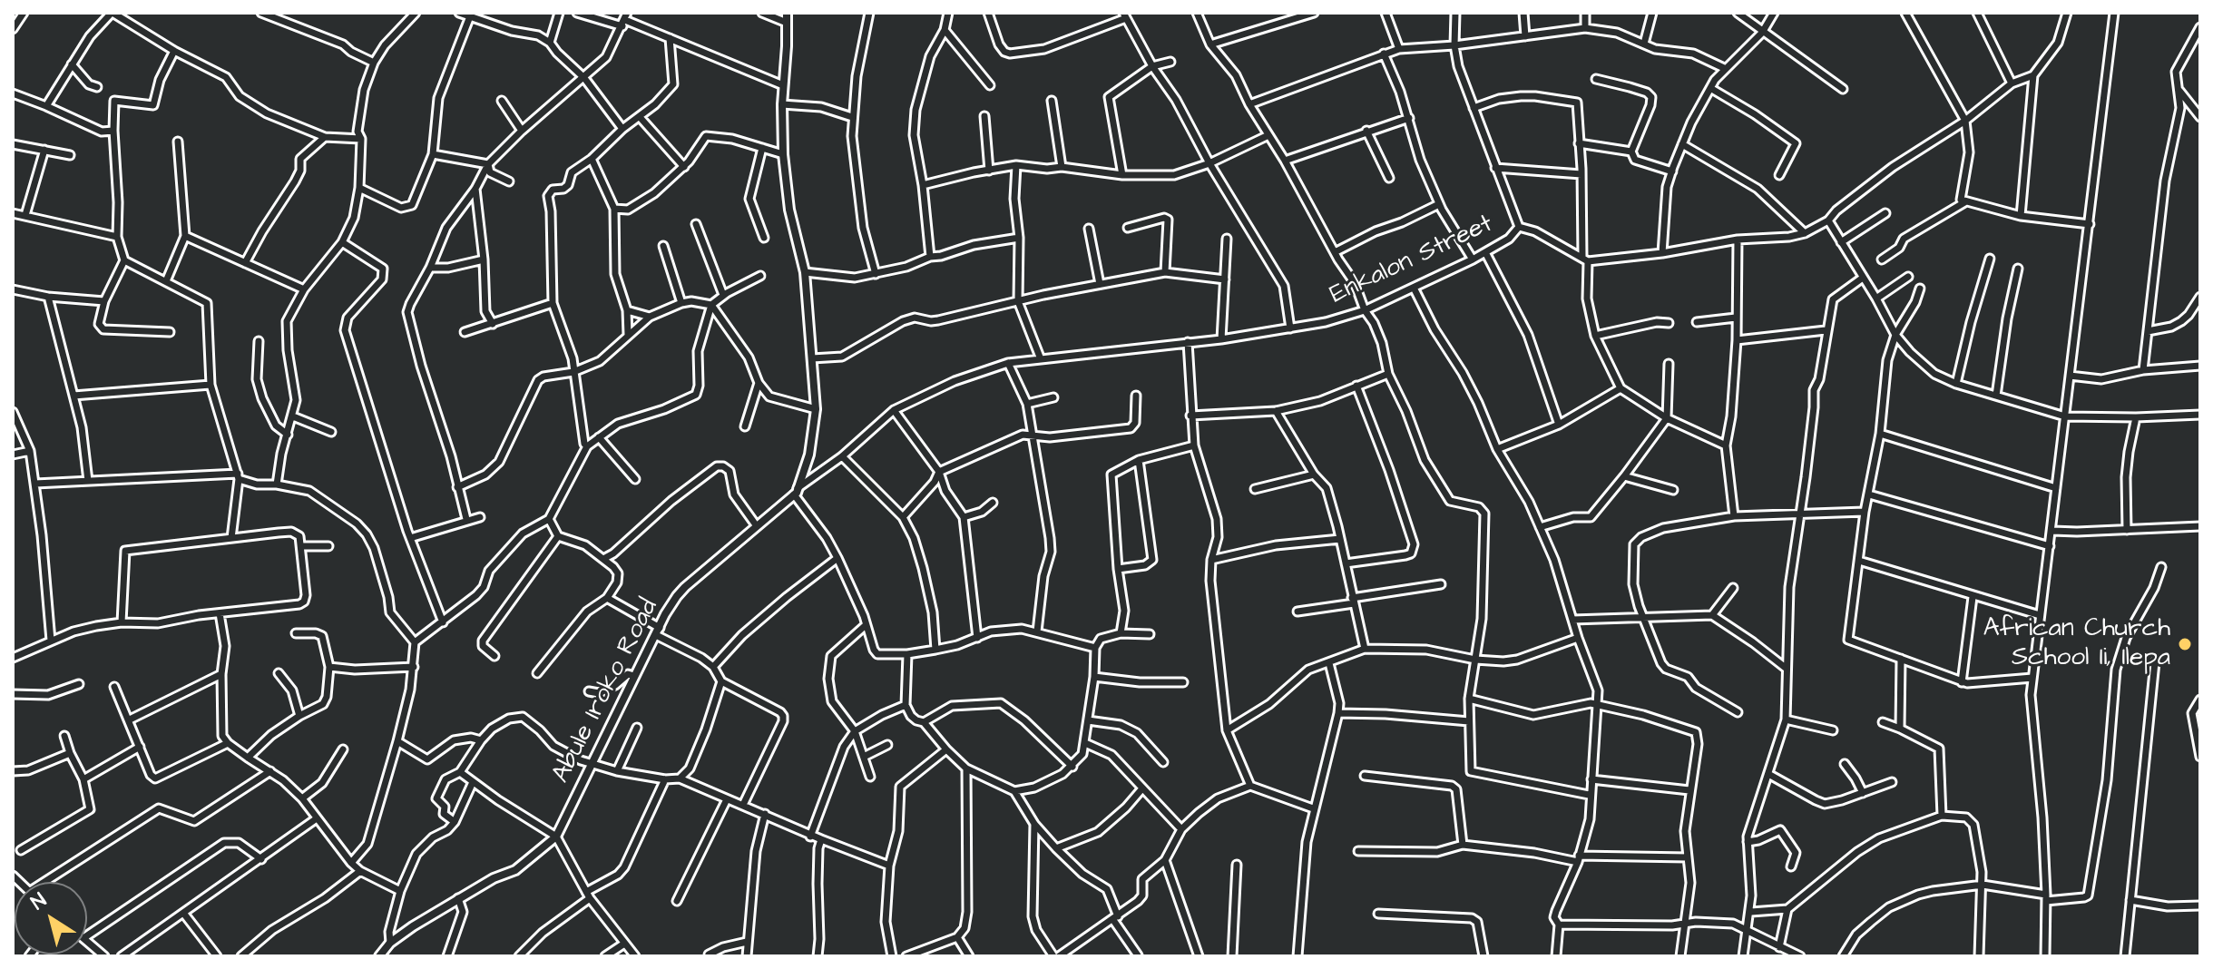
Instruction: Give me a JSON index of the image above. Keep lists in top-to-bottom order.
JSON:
{
  "streets": {
    "street": ["Enkalon Street", "Abule Iroko Road"]
  },
  "crossings": [
    ["Enkalon Street", "Abule Iroko Road"]
  ],
  "places": ["African Church School Ii, Ilepa"],
  "north": "top left"
}
